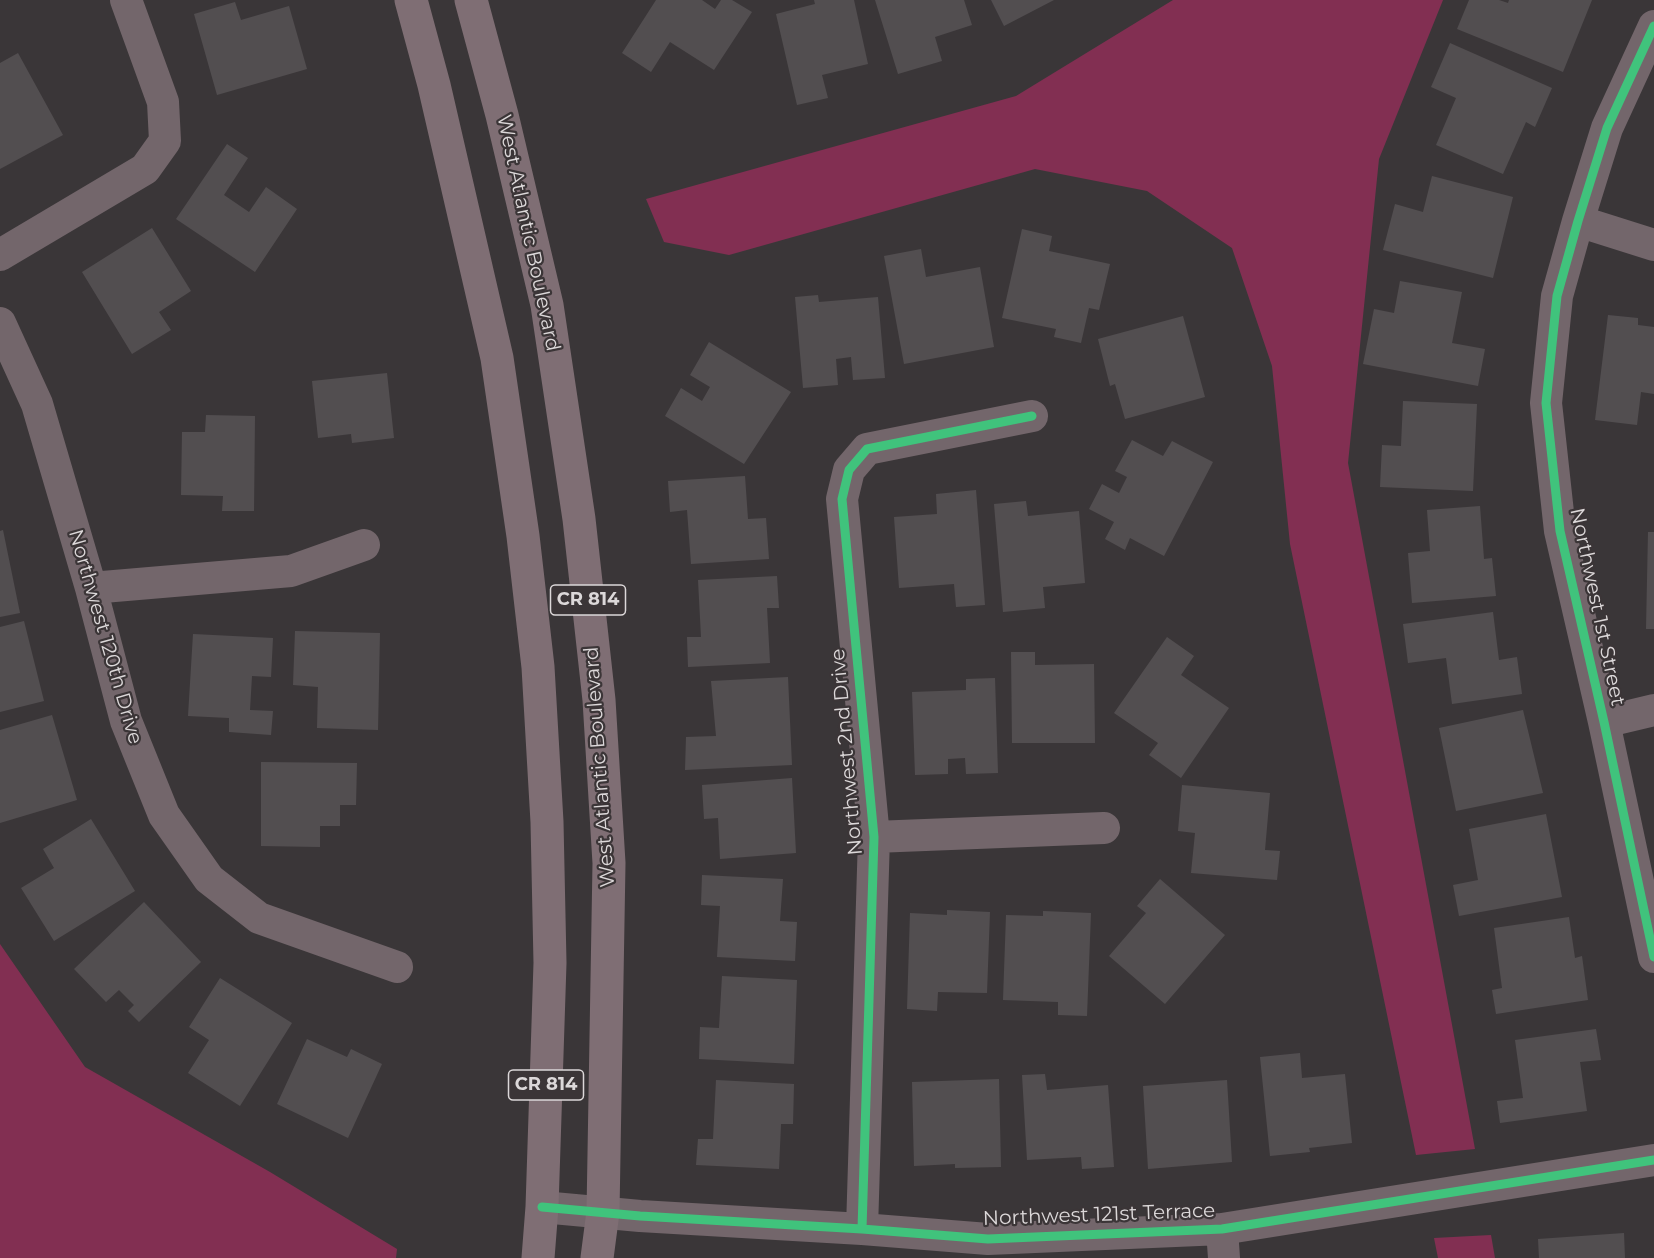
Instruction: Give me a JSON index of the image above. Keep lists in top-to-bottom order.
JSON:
{
  "streets": {
    "main road": ["West Atlantic Boulevard", "CR 814"],
    "street": [
      "Northwest 1st Street",
      "Northwest 120th Drive",
      "Northwest 2nd Drive",
      "Northwest 121st Terrace"
    ]
  },
  "crossings": [
    ["West Atlantic Boulevard", "Northwest 121st Terrace"],
    ["CR 814", "Northwest 121st Terrace"],
    ["Northwest 2nd Drive", "Northwest 121st Terrace"]
  ]
}
